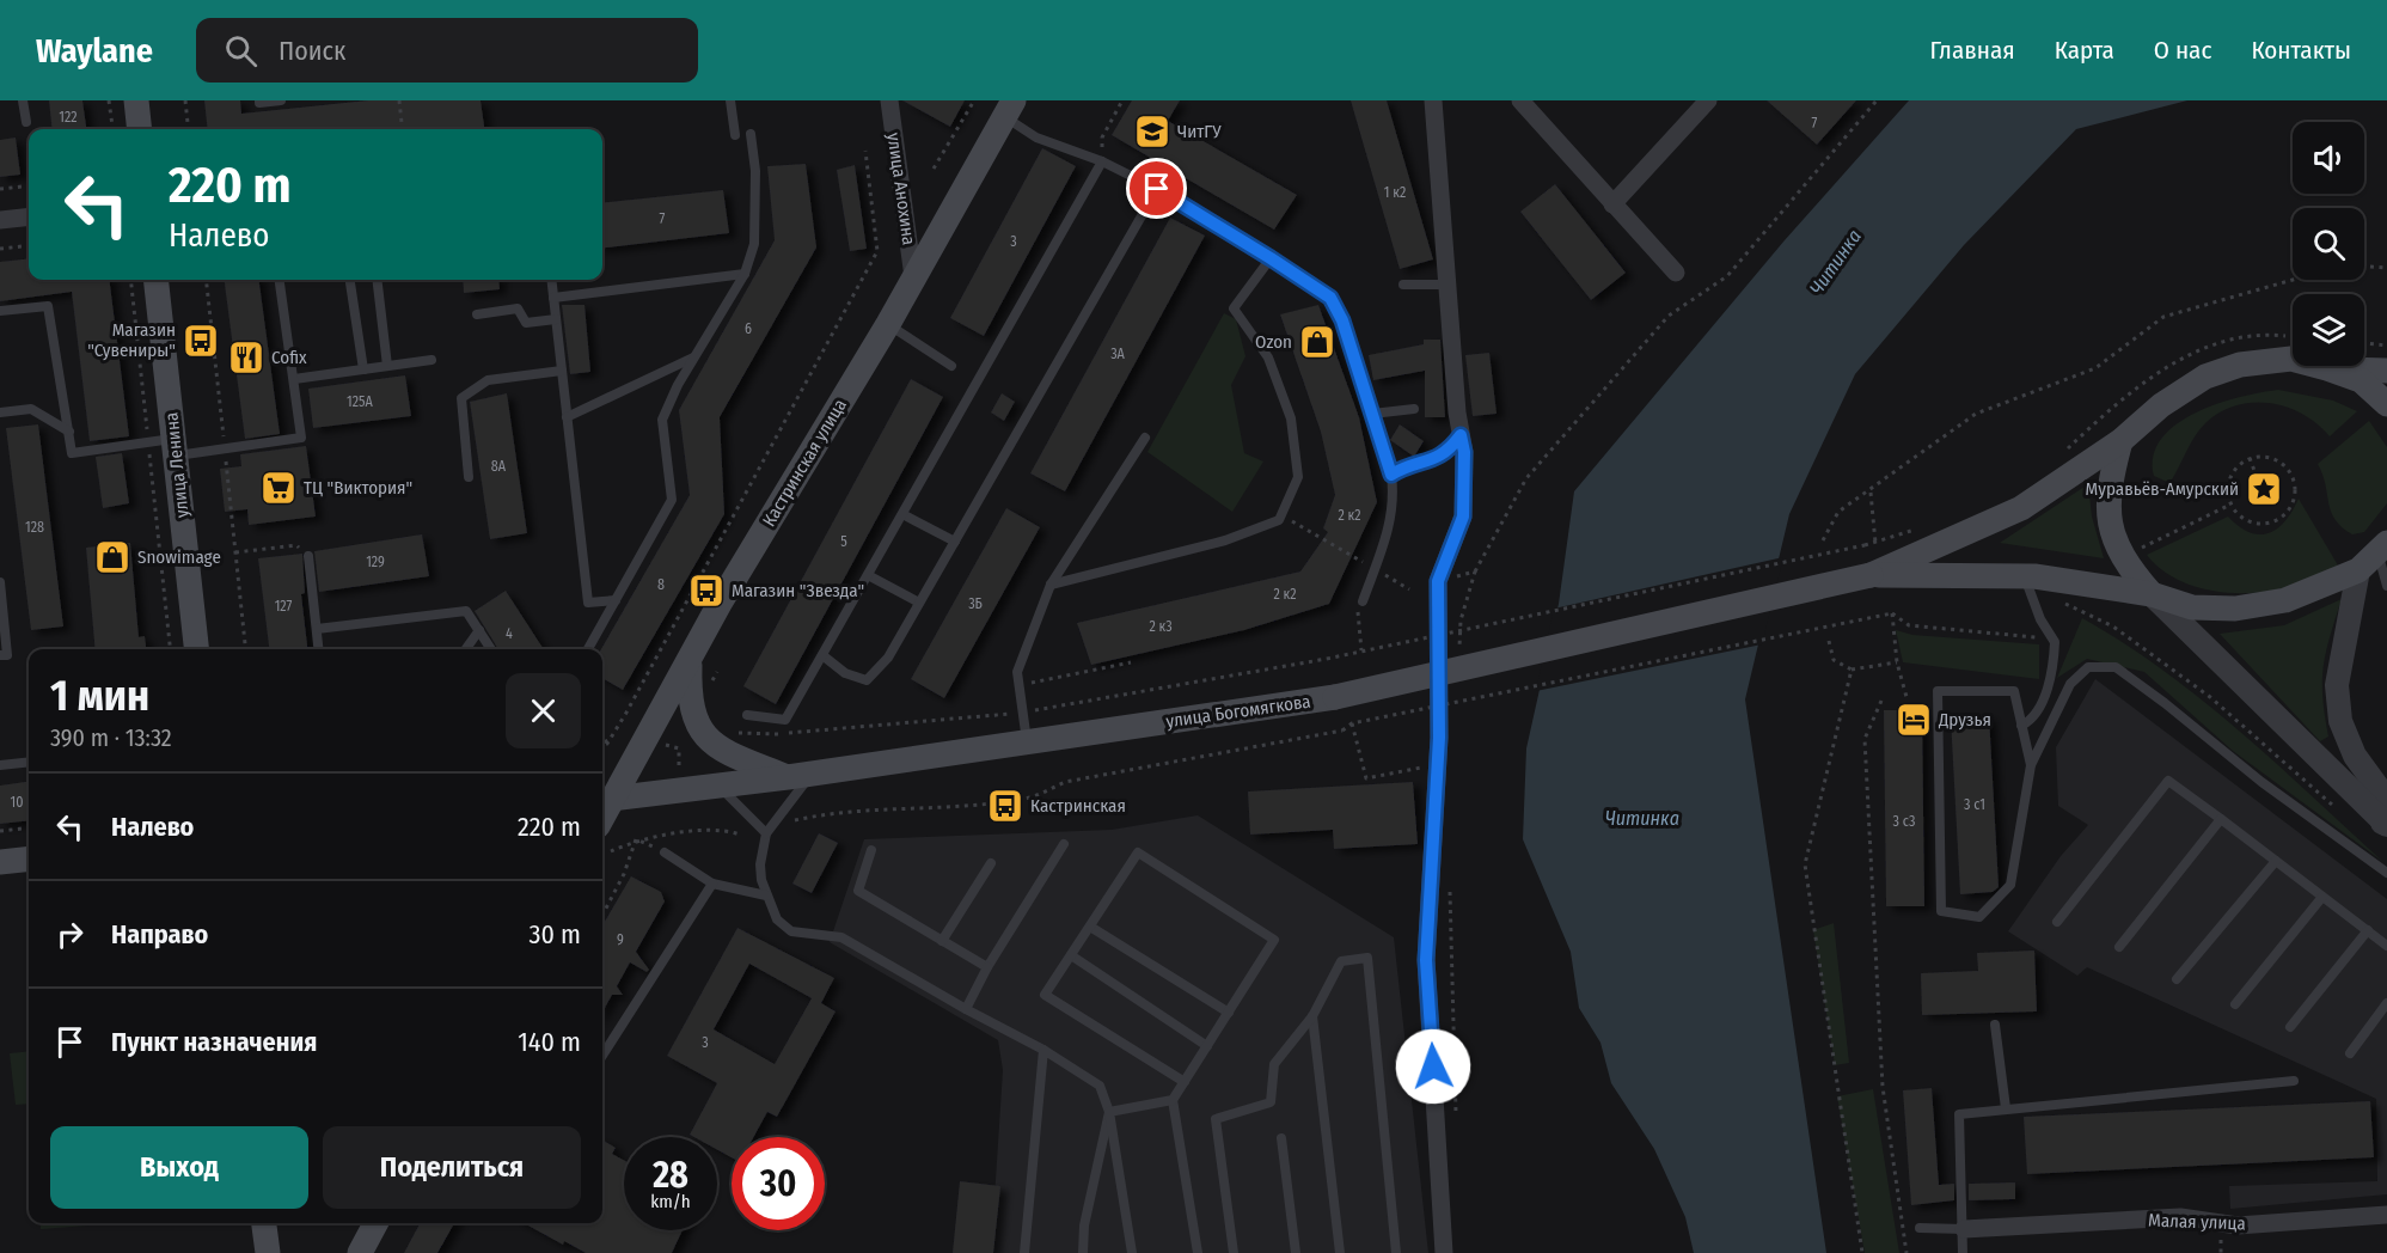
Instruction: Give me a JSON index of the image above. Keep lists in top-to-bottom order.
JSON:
{
  "streets": {
    "main road": ["Кастринская улица", "улица Ленина", "улица Богомягкова"],
    "street": ["улица Анохина", "Малая улица"]
  },
  "crossings": [
    ["улица Анохина", "Кастринская улица"],
    ["Кастринская улица", "улица Богомягкова"]
  ],
  "water": ["Читинка"],
  "places": {
    "school or university": ["ЧитГУ"],
    "bus stop": ["Магазин \"Сувениры\"", "Магазин \"Звезда\"", "Кастринская"],
    "shop": ["Ozon", "Snowimage"],
    "restaurant": ["Cofix"],
    "supermarket": ["ТЦ \"Виктория\""],
    "place": ["Муравьёв-Амурский"],
    "hotel": ["Друзья"]
  },
  "house_numbers": [
    "122",
    "7",
    "1 к2",
    "7",
    "3",
    "6",
    "3А",
    "125А",
    "8А",
    "2 к2",
    "128",
    "5",
    "129",
    "8",
    "2 к2",
    "3Б",
    "127",
    "2 к3",
    "4",
    "10",
    "3 с1",
    "3 с3",
    "9",
    "3"
  ],
  "page": {
    "header": "Waylane",
    "search": "Поиск",
    "nav": [
      "Главная",
      "Карта",
      "О нас",
      "Контакты"
    ],
    "turn": ["220 m", "Налево"],
    "heading": ["1 мин", "390 m · 13:32"],
    "list": [
      {
        "name": "Налево",
        "value": "220 m"
      },
      {
        "name": "Направо",
        "value": "30 m"
      },
      {
        "name": "Пункт назначения",
        "value": "140 m"
      }
    ],
    "buttons": ["Выход", "Поделиться"],
    "speed": "28 km/h",
    "limit": "30"
  }
}
